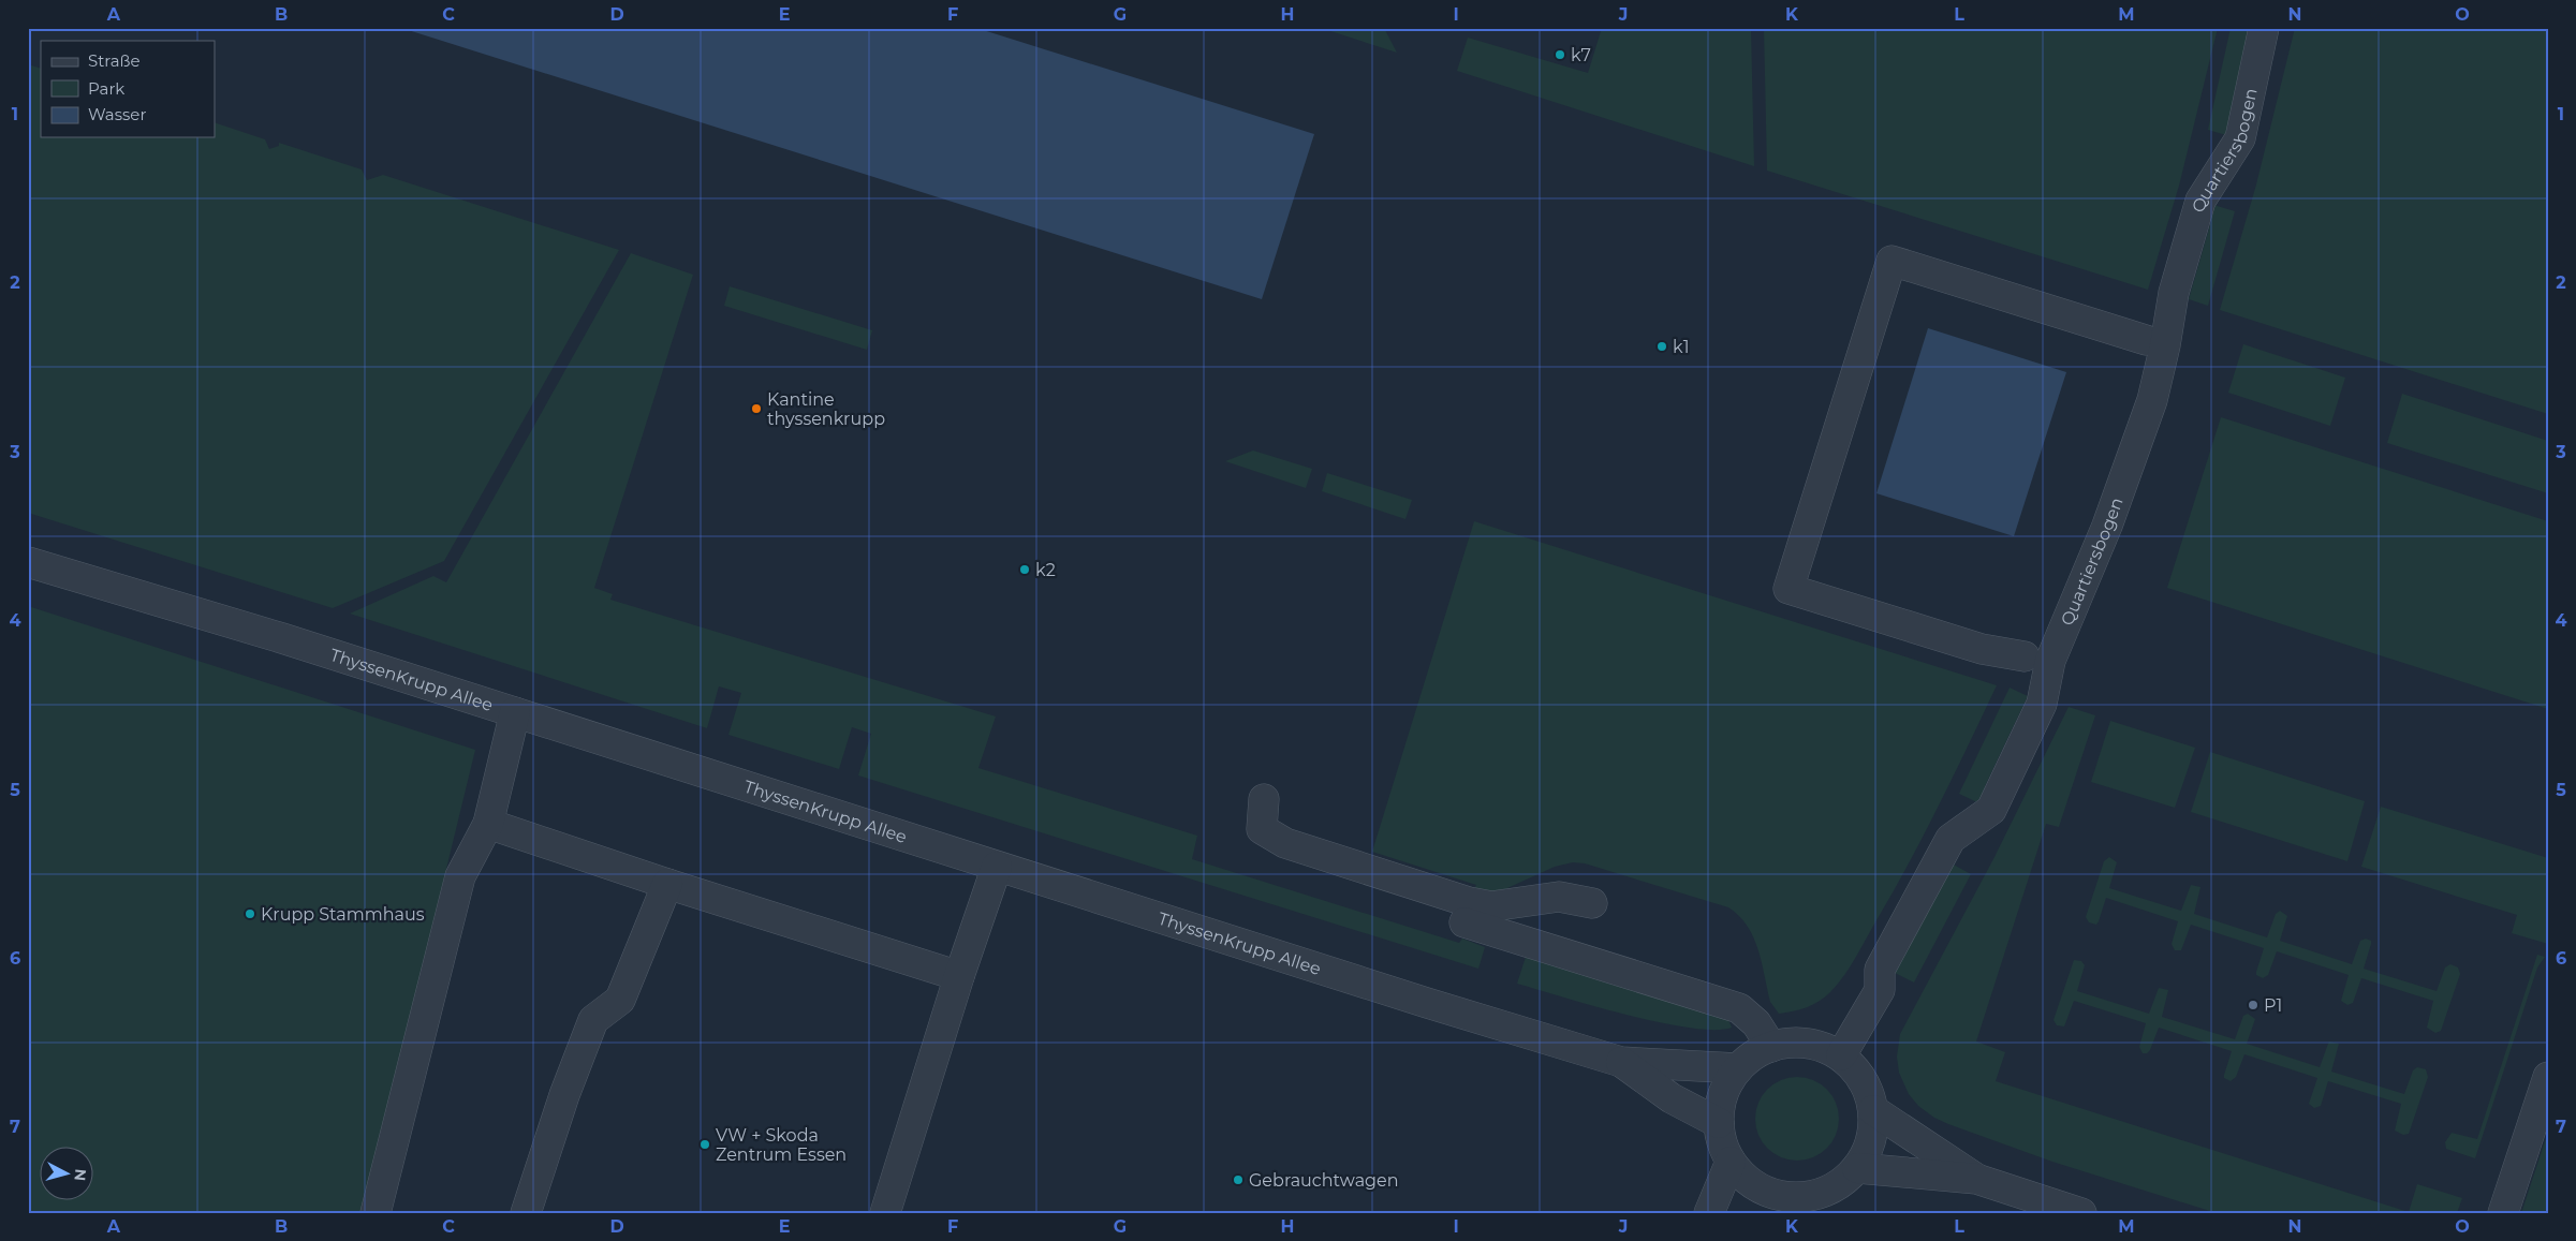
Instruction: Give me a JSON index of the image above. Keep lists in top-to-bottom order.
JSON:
{
  "streets": {
    "street": ["Quartiersbogen", "ThyssenKrupp Allee"]
  },
  "crossings": [
    ["Quartiersbogen", "ThyssenKrupp Allee"]
  ],
  "places": [
    "k7",
    "k1",
    "Kantine thyssenkrupp",
    "k2",
    "Krupp Stammhaus",
    "P1",
    "VW + Skoda Zentrum Essen",
    "Gebrauchtwagen"
  ],
  "legend": ["Straße", "Park", "Wasser"],
  "north": "right",
  "grid": {
    "columns": [
      "A",
      "B",
      "C",
      "D",
      "E",
      "F",
      "G",
      "H",
      "I",
      "J",
      "K",
      "L",
      "M",
      "N",
      "O"
    ],
    "rows": [
      "1",
      "2",
      "3",
      "4",
      "5",
      "6",
      "7"
    ]
  }
}
